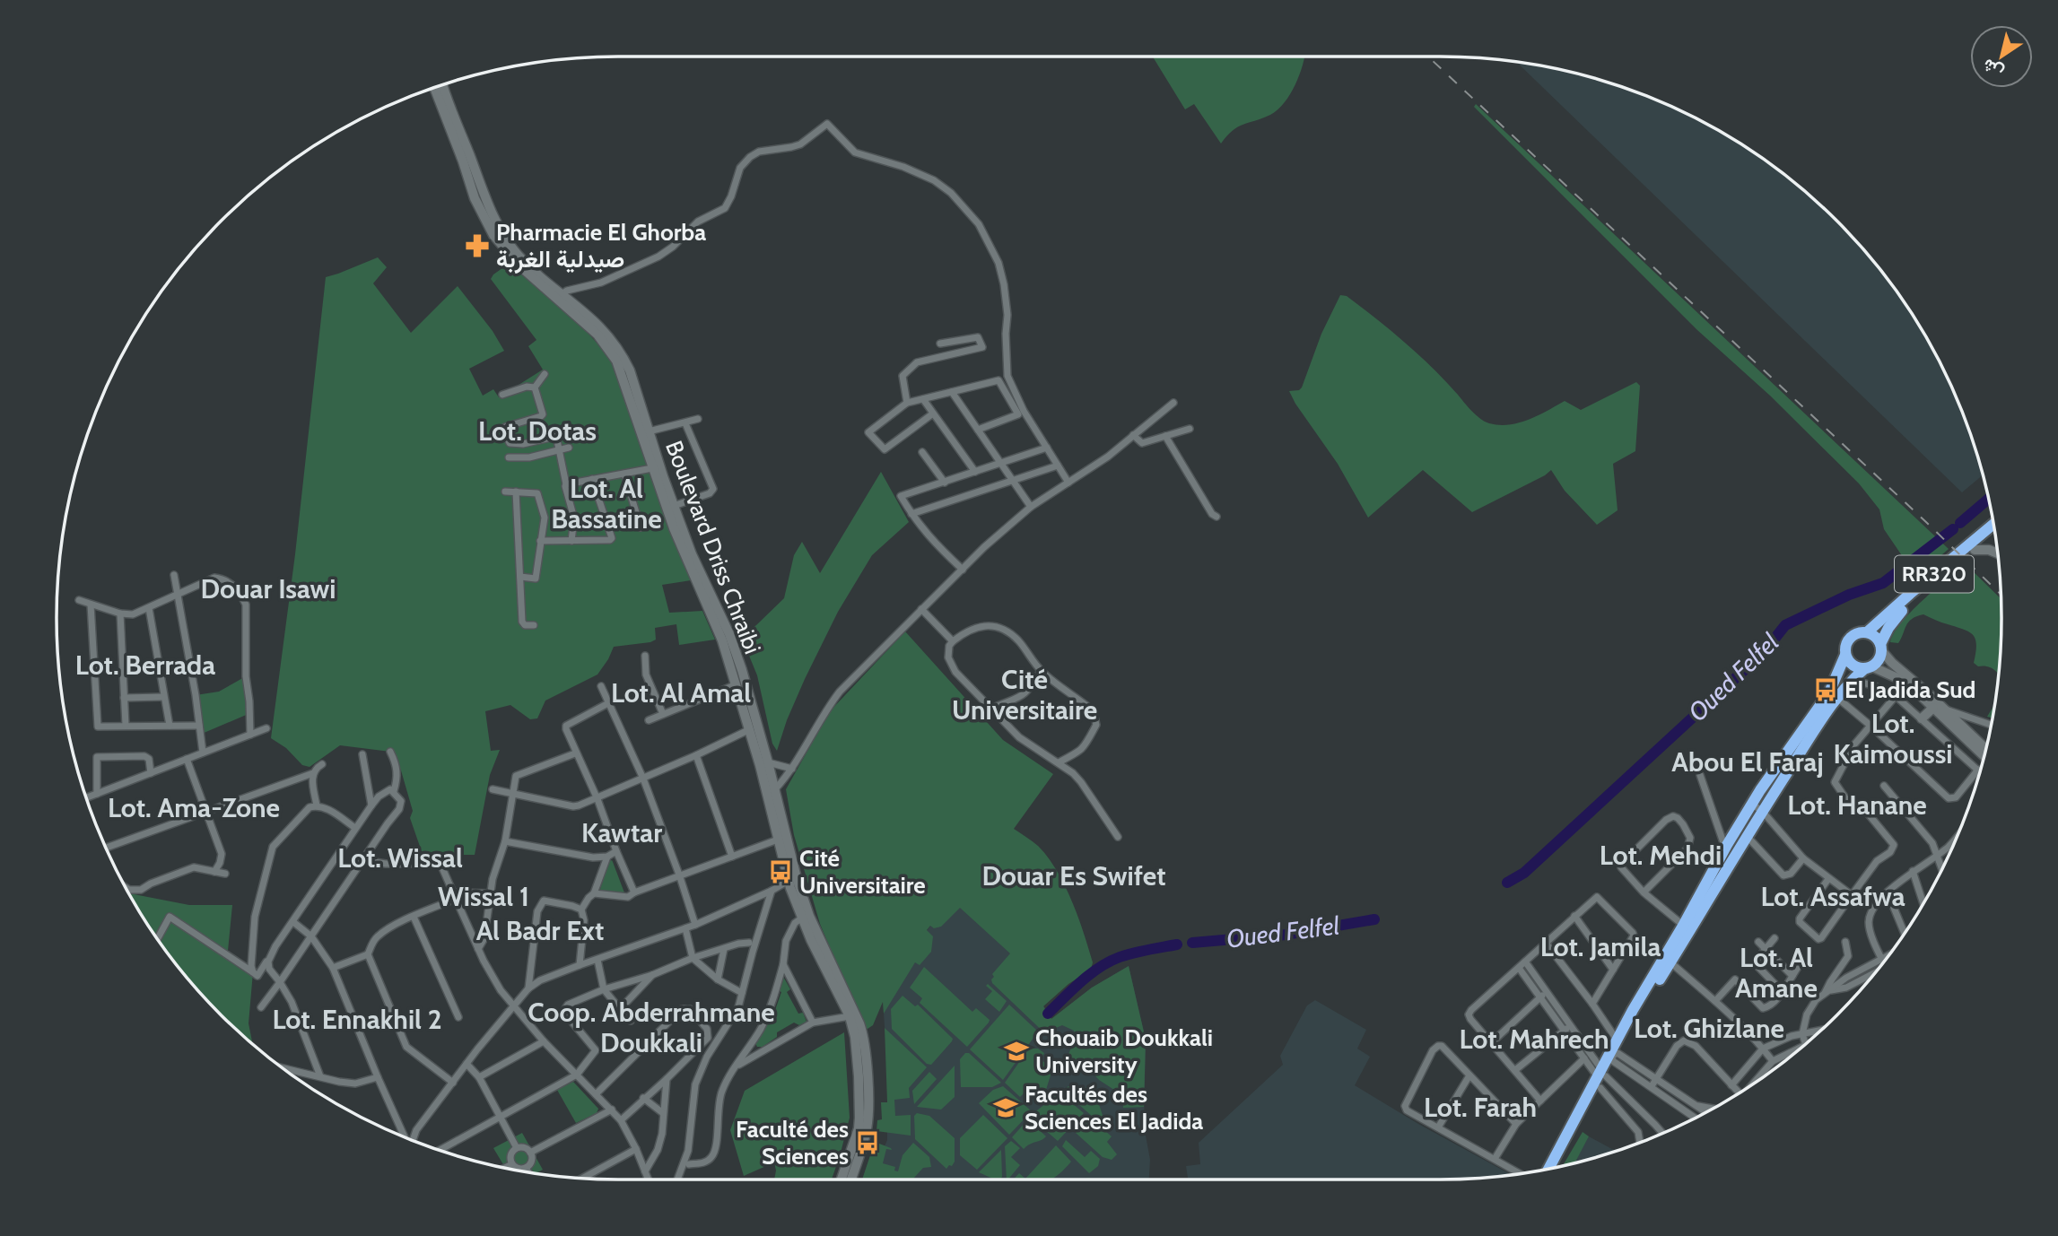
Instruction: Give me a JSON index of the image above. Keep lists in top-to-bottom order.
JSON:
{
  "streets": {
    "highway": ["RR320"],
    "main road": ["Boulevard Driss Chraibi"]
  },
  "districts": [
    "Lot. Dotas",
    "Lot. Al Bassatine",
    "Douar Isawi",
    "Lot. Berrada",
    "Cité Universitaire",
    "Lot. Al Amal",
    "Lot. Kaimoussi",
    "Abou El Faraj",
    "Lot. Hanane",
    "Lot. Ama-Zone",
    "Kawtar",
    "Lot. Mehdi",
    "Lot. Wissal",
    "Douar Es Swifet",
    "Wissal 1",
    "Lot. Assafwa",
    "Al Badr Ext",
    "Lot. Jamila",
    "Lot. Al Amane",
    "Coop. Abderrahmane Doukkali",
    "Lot. Ennakhil 2",
    "Lot. Ghizlane",
    "Lot. Mahrech",
    "Lot. Farah"
  ],
  "water": ["Oued Felfel"],
  "places": {
    "pharmacy": ["Pharmacie El Ghorba صيدلية الغربة"],
    "bus stop": ["El Jadida Sud", "Cité Universitaire", "Faculté des Sciences"],
    "school or university": ["Chouaib Doukkali University", "Facultés des Sciences El Jadida"]
  },
  "north": "bottom left"
}
